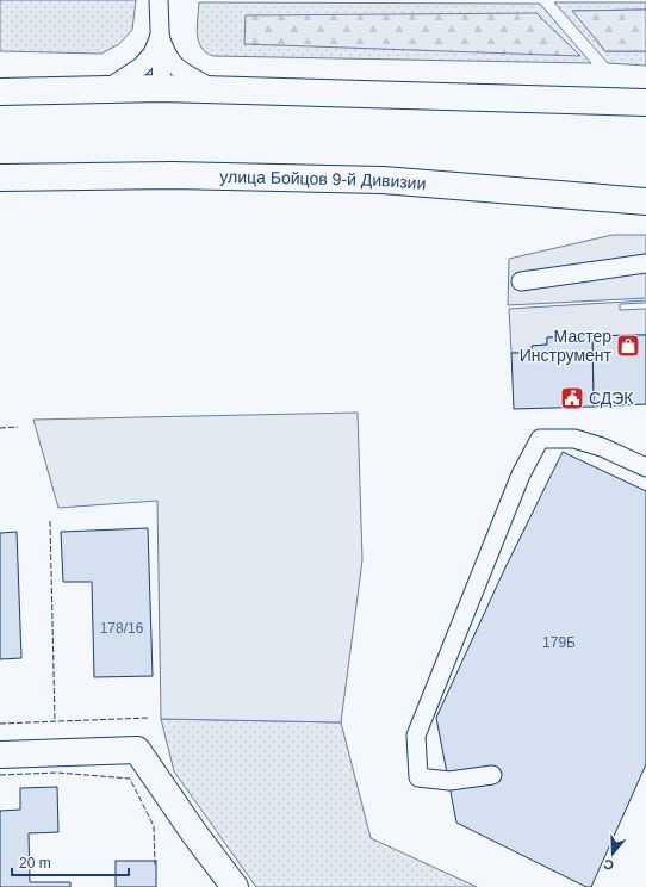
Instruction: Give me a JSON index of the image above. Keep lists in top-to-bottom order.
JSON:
{
  "streets": {
    "main road": ["улица Бойцов 9-й Дивизии"]
  },
  "places": {
    "shop": ["Мастер Инструмент"],
    "public building": ["СДЭК"]
  },
  "house_numbers": ["178/16", "179Б"],
  "scale_bar": "20 m",
  "north": "bottom"
}
